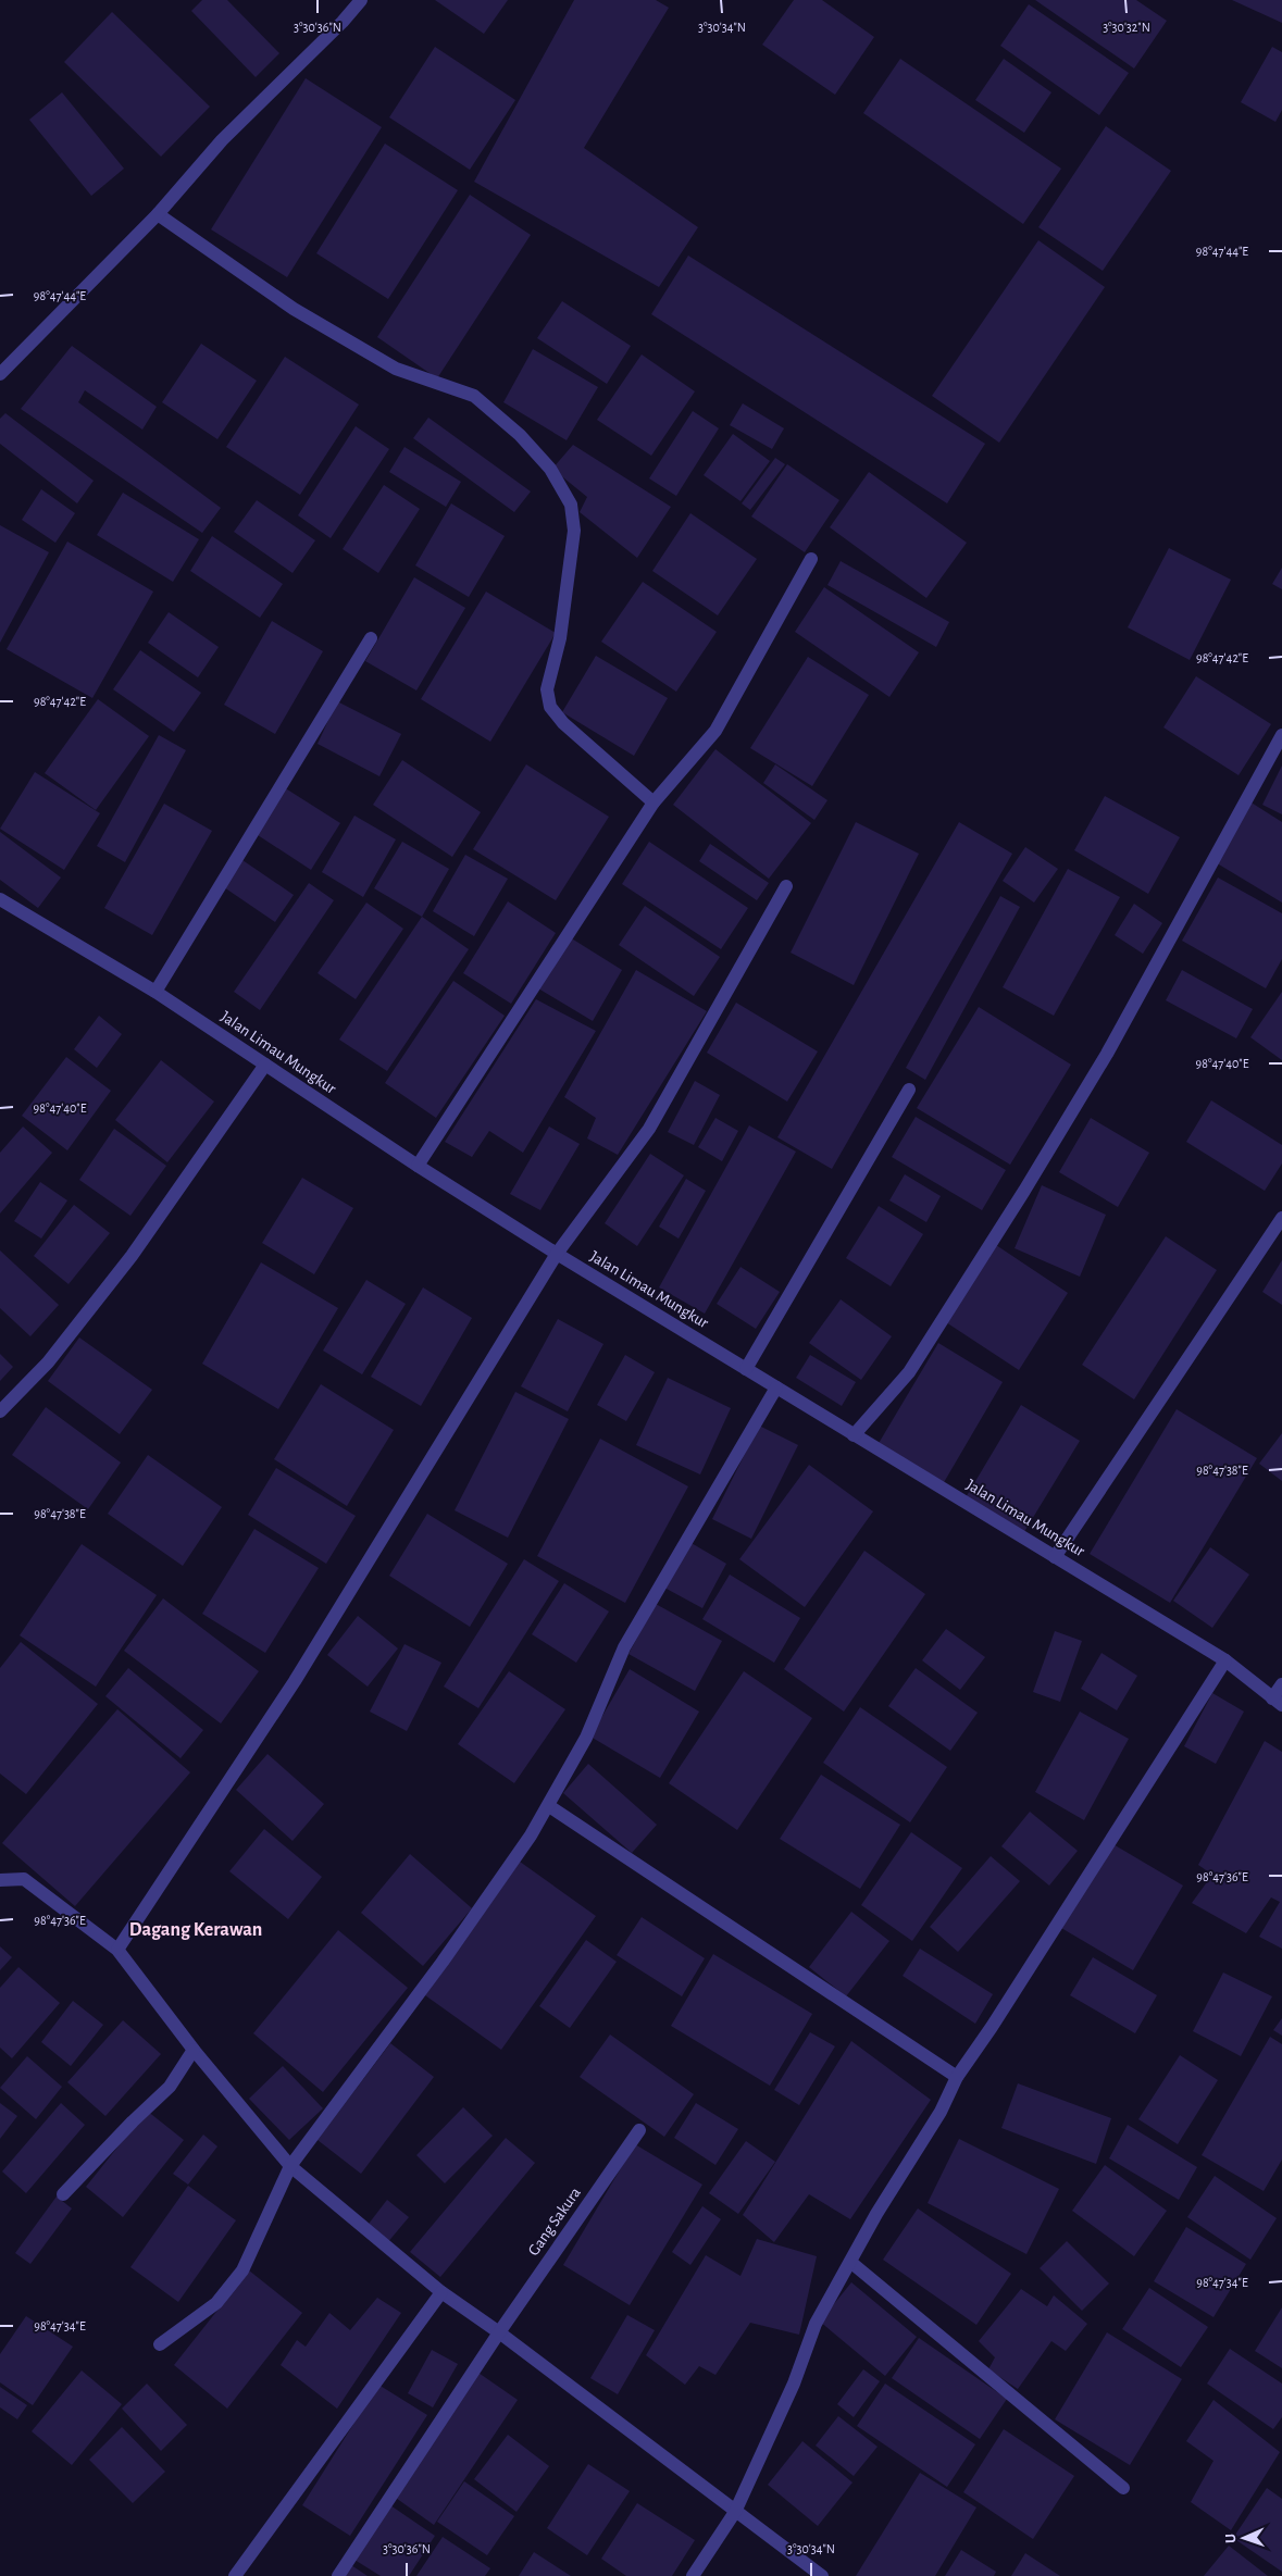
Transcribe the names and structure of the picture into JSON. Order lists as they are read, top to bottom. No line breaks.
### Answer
{"streets":{"street":["Jalan Limau Mungkur","Gang Sakura"]},"districts":["Dagang Kerawan"],"north":"left","coordinates":["3°30'36\"N","3°30'34\"N","3°30'32\"N","98°47'44\"E","98°47'42\"E","98°47'40\"E","98°47'38\"E","98°47'36\"E","98°47'34\"E"]}
